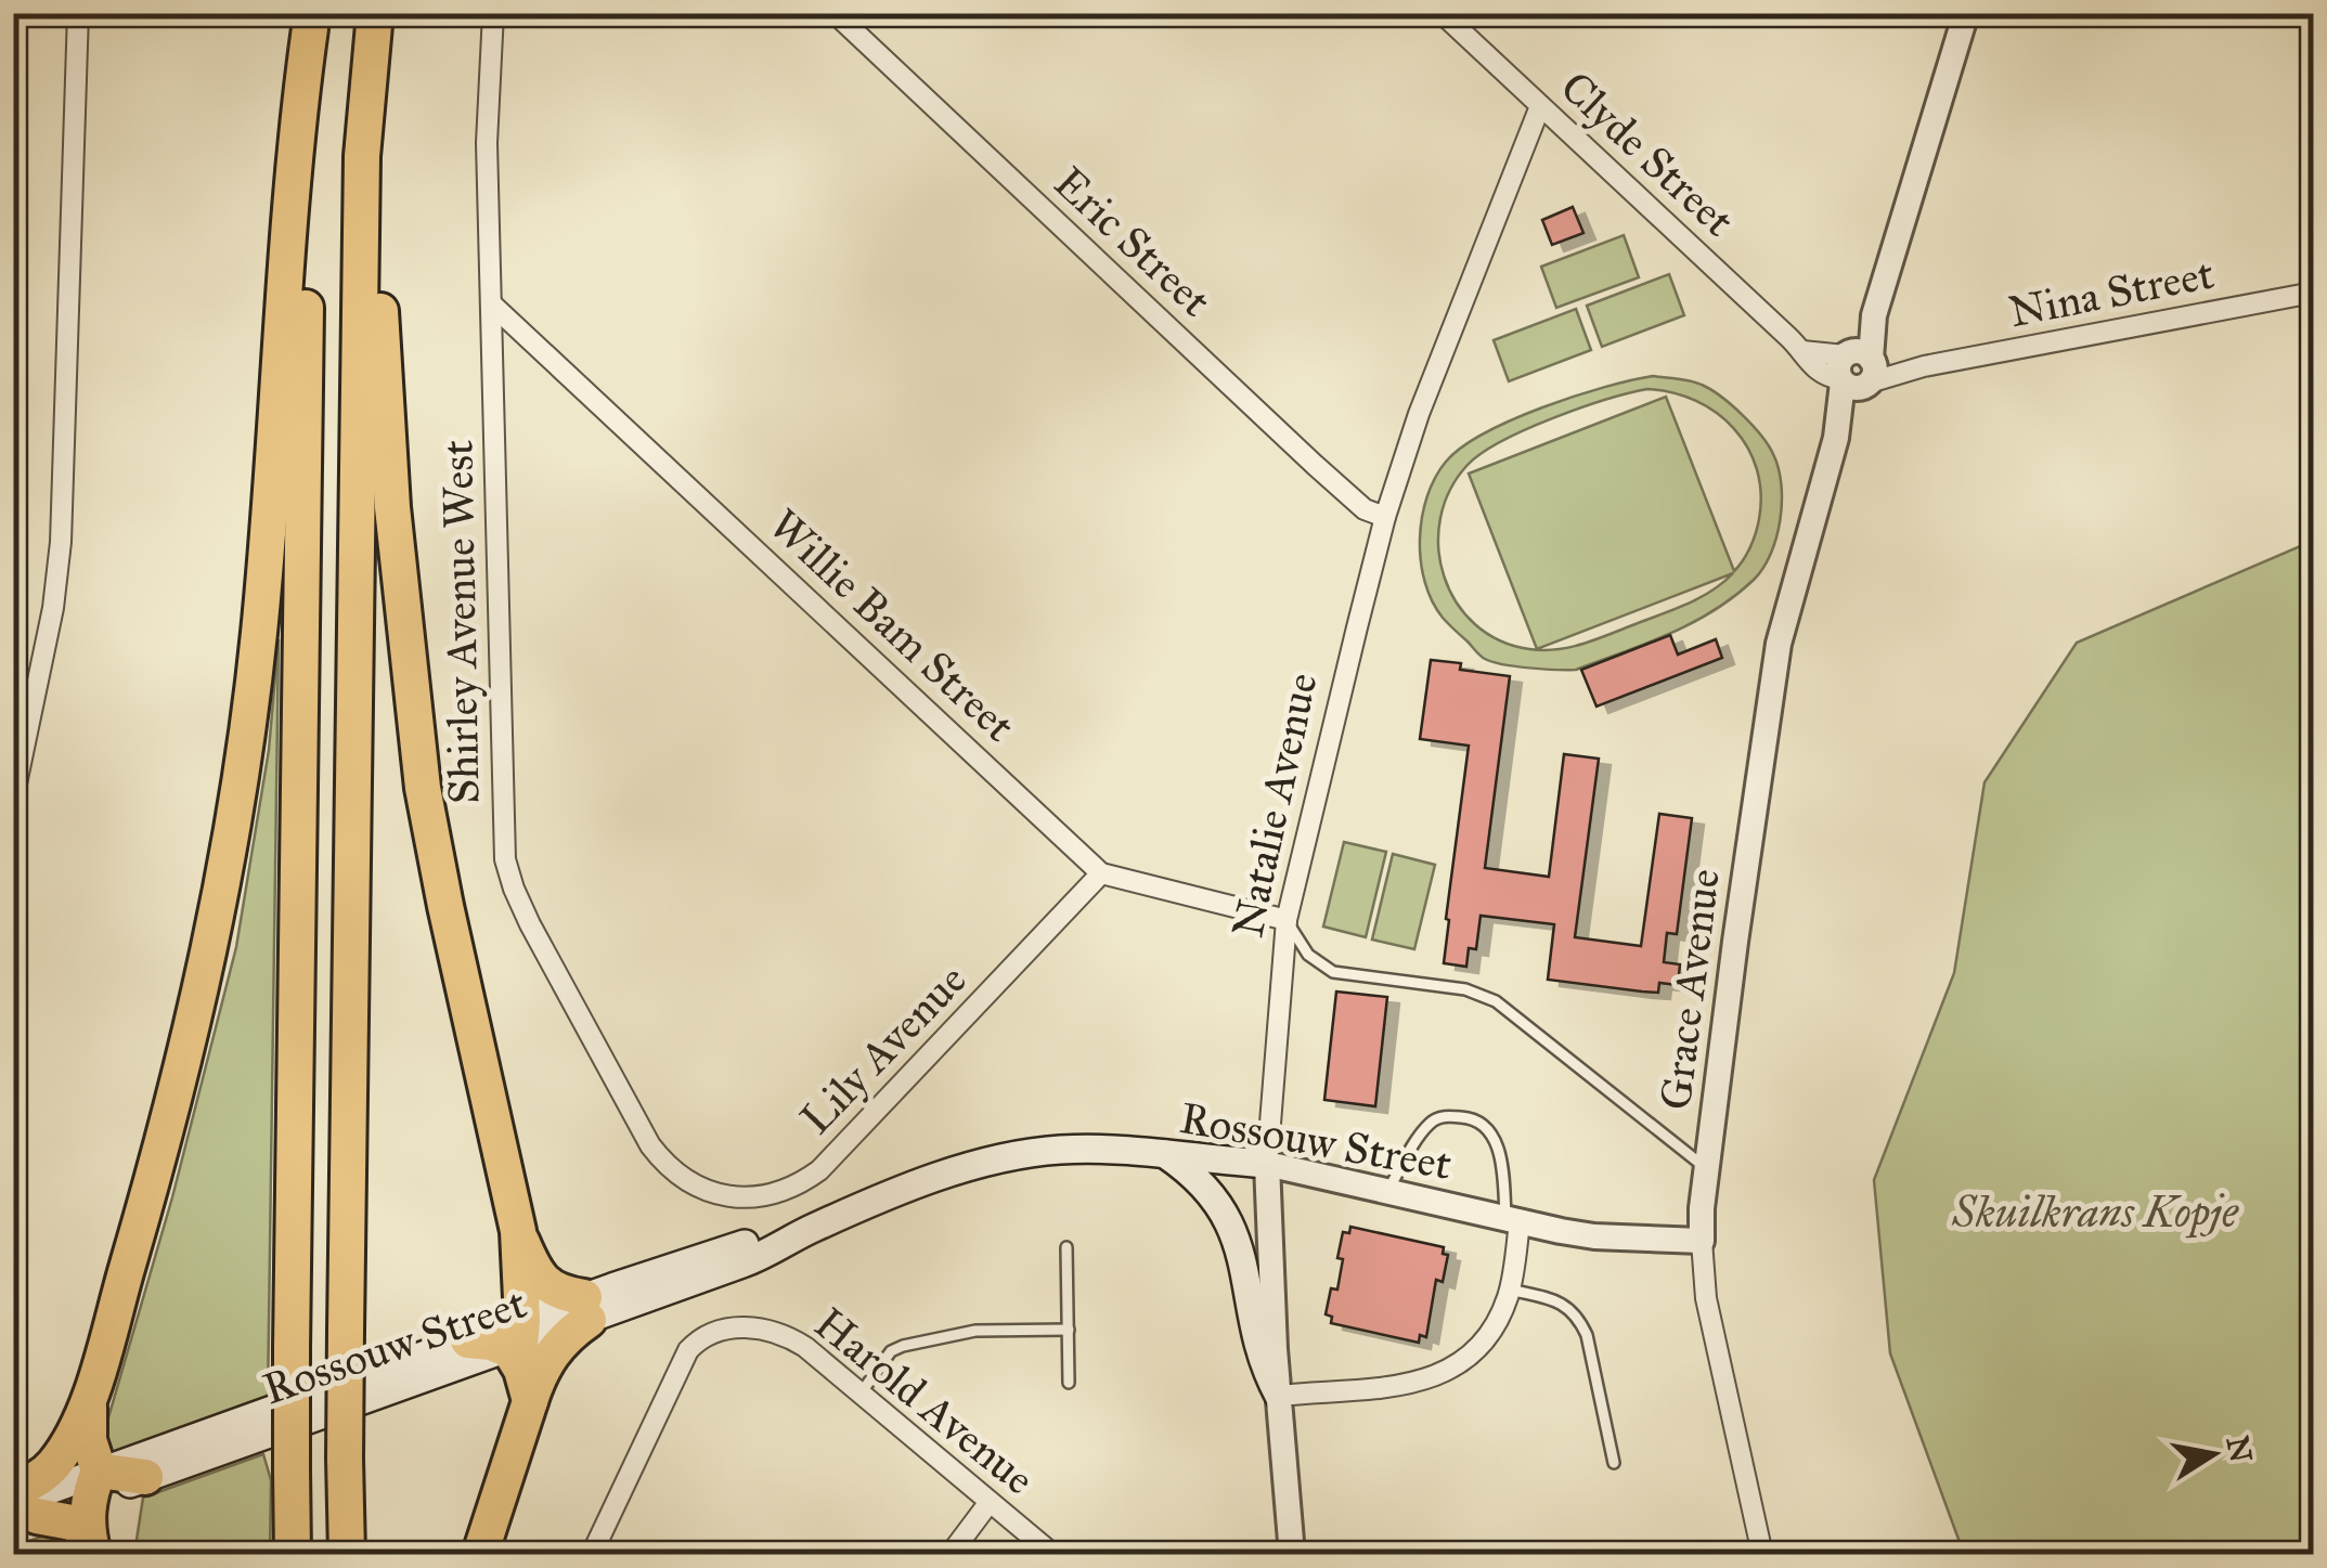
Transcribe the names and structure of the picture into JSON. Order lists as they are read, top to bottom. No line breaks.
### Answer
{"streets":{"main road":["Rossouw Street"],"street":["Clyde Street","Eric Street","Nina Street","Shirley Avenue West","Willie Bam Street","Natalie Avenue","Grace Avenue","Lily Avenue","Harold Avenue"]},"crossings":[["Clyde Street","Nina Street"],["Clyde Street","Natalie Avenue"],["Clyde Street","Grace Avenue"],["Eric Street","Natalie Avenue"],["Nina Street","Grace Avenue"],["Shirley Avenue West","Willie Bam Street"],["Shirley Avenue West","Lily Avenue"],["Willie Bam Street","Natalie Avenue"],["Willie Bam Street","Lily Avenue"],["Natalie Avenue","Rossouw Street"],["Grace Avenue","Rossouw Street"]],"parks":["Skuilkrans Kopje"],"north":"right"}
